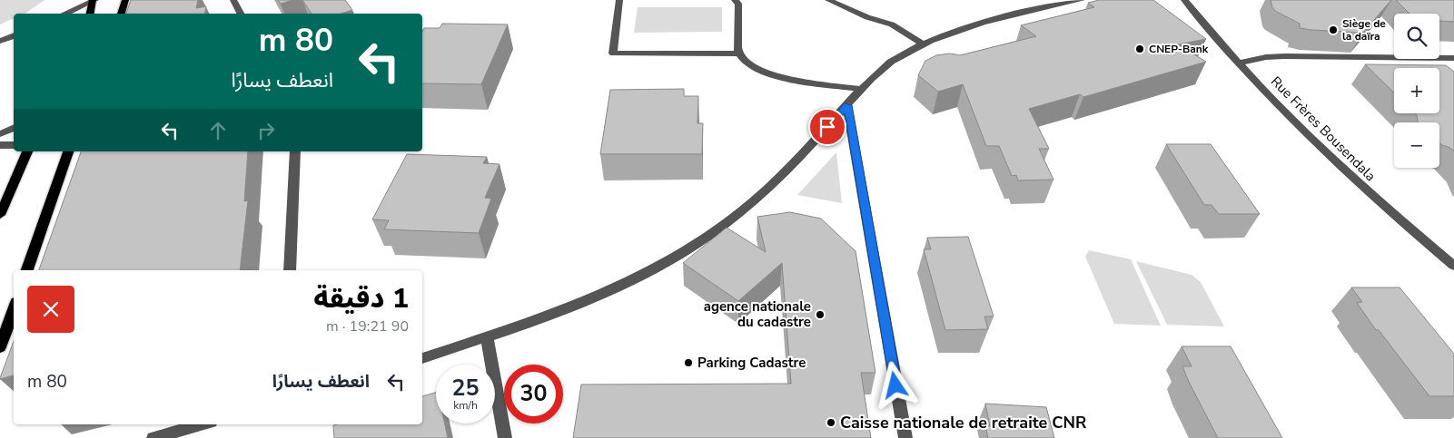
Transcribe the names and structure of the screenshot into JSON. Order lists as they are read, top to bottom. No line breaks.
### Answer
{"streets":{"street":["Rue Frères Bousendala"]},"places":["Siège de la daïra","CNEP-Bank","agence nationale du cadastre","Parking Cadastre","Caisse nationale de retraite CNR"],"page":{"map_buttons":["+","−"],"turn":["80 m","انعطف يسارًا"],"heading":["1 دقيقة","90 m · 19:21"],"list":[{"name":"انعطف يسارًا","value":"80 m"}],"speed":"25 km/h","limit":"30"}}
